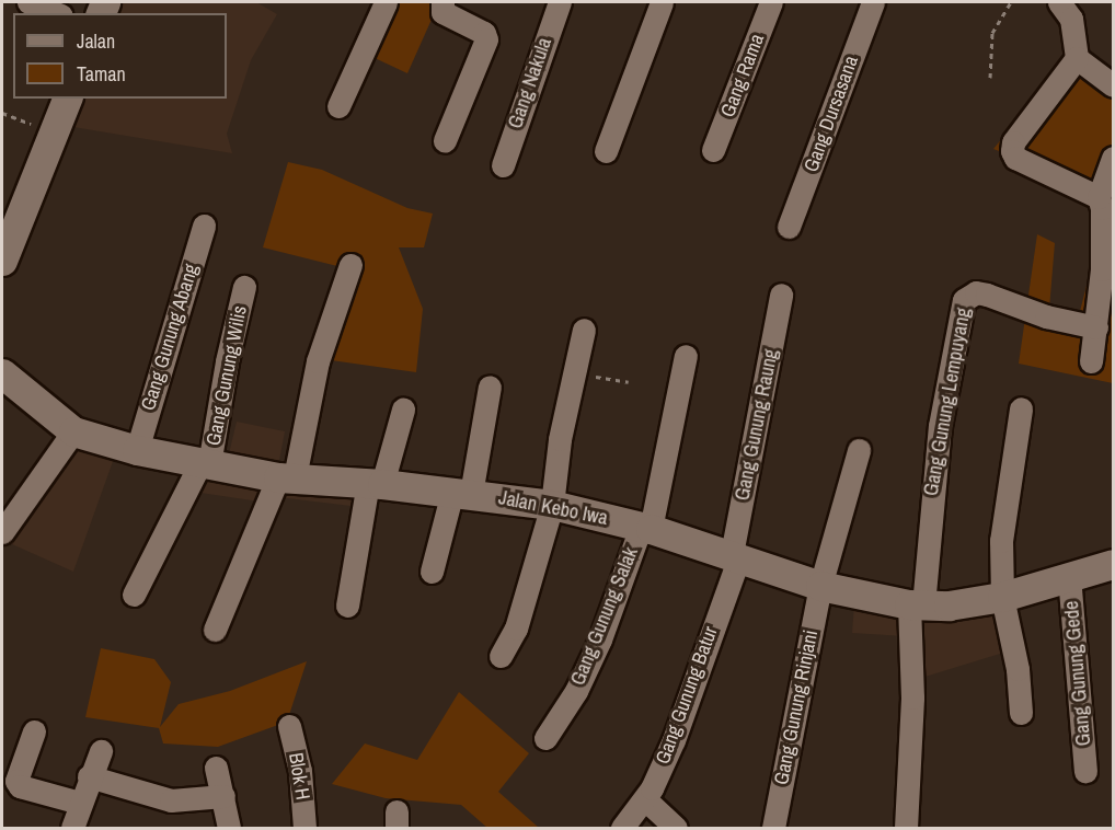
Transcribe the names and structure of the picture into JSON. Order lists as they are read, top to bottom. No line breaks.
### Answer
{"streets":{"street":["Gang Rama","Gang Nakula","Gang Dursasana","Gang Gunung Abang","Gang Gunung Wilis","Gang Gunung Lempuyang","Gang Gunung Raung","Jalan Kebo Iwa","Gang Gunung Salak","Gang Gunung Gede","Gang Gunung Batur","Gang Gunung Rinjani","Blok H"]},"crossings":[["Gang Gunung Abang","Jalan Kebo Iwa"],["Gang Gunung Wilis","Jalan Kebo Iwa"],["Gang Gunung Lempuyang","Jalan Kebo Iwa"],["Gang Gunung Raung","Jalan Kebo Iwa"],["Gang Gunung Raung","Gang Gunung Batur"],["Jalan Kebo Iwa","Gang Gunung Salak"],["Jalan Kebo Iwa","Gang Gunung Gede"],["Jalan Kebo Iwa","Gang Gunung Batur"],["Jalan Kebo Iwa","Gang Gunung Rinjani"]],"legend":["Jalan","Taman"]}
